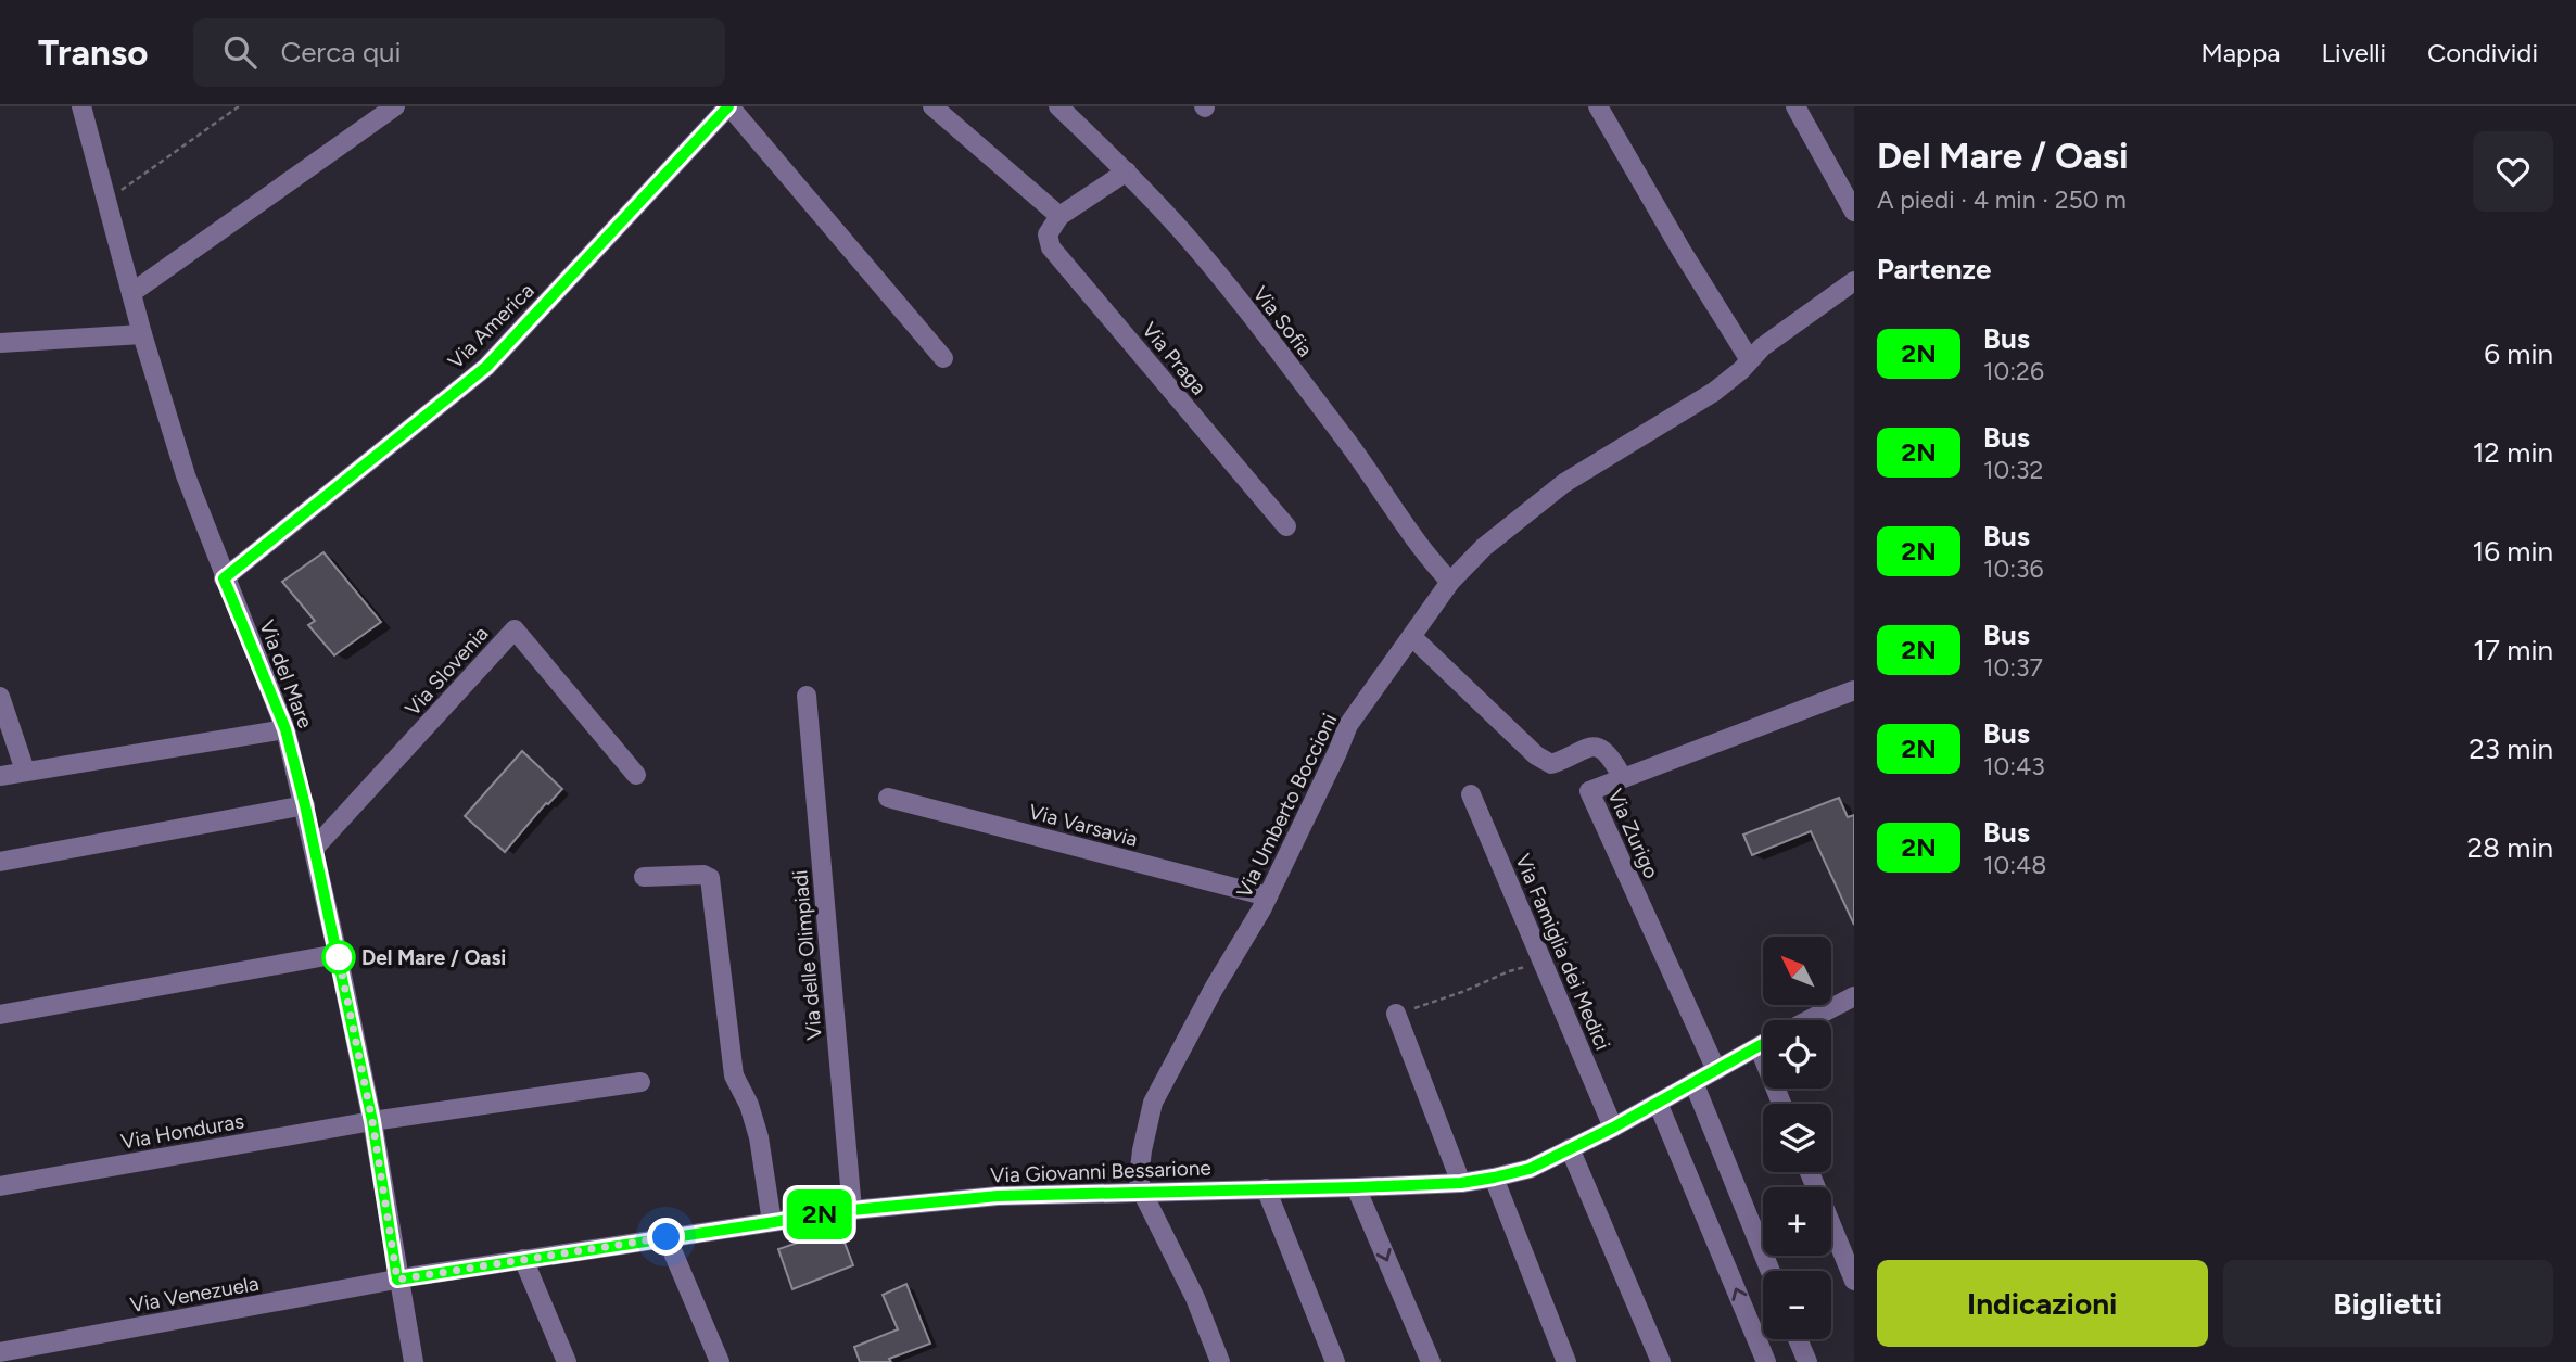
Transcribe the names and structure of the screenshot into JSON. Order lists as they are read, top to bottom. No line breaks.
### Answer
{"streets":{"street":["Via Sofia","Via America","Via Praga","Via Slovenia","Via del Mare","Via Umberto Boccioni","Via Varsavia","Via Zurigo","Via Famiglia dei Medici","Via delle Olimpiadi","Via Honduras","Via Giovanni Bessarione","Via Venezuela"]},"crossings":[["Via Sofia","Via Umberto Boccioni"],["Via America","Via del Mare"],["Via Slovenia","Via del Mare"],["Via del Mare","Via Honduras"],["Via del Mare","Via Giovanni Bessarione"],["Via del Mare","Via Venezuela"],["Via Umberto Boccioni","Via Varsavia"],["Via Umberto Boccioni","Via Giovanni Bessarione"],["Via Zurigo","Via Giovanni Bessarione"],["Via Famiglia dei Medici","Via Giovanni Bessarione"],["Via delle Olimpiadi","Via Giovanni Bessarione"],["Via Giovanni Bessarione","Via Venezuela"]],"places":["Del Mare / Oasi"],"lines":["bus line 2N"],"north":"top left","page":{"header":"Transo","search":"Cerca qui","nav":["Mappa","Livelli","Condividi"],"on_map":"2N","heading":[["Del Mare / Oasi","A piedi · 4 min · 250 m"],"Partenze"],"list":[{"mark":"2N","name":"Bus","note":"10:26","value":"6 min"},{"mark":"2N","name":"Bus","note":"10:32","value":"12 min"},{"mark":"2N","name":"Bus","note":"10:36","value":"16 min"},{"mark":"2N","name":"Bus","note":"10:37","value":"17 min"},{"mark":"2N","name":"Bus","note":"10:43","value":"23 min"},{"mark":"2N","name":"Bus","note":"10:48","value":"28 min"}],"map_buttons":["+","−"],"buttons":["Indicazioni","Biglietti"]}}
